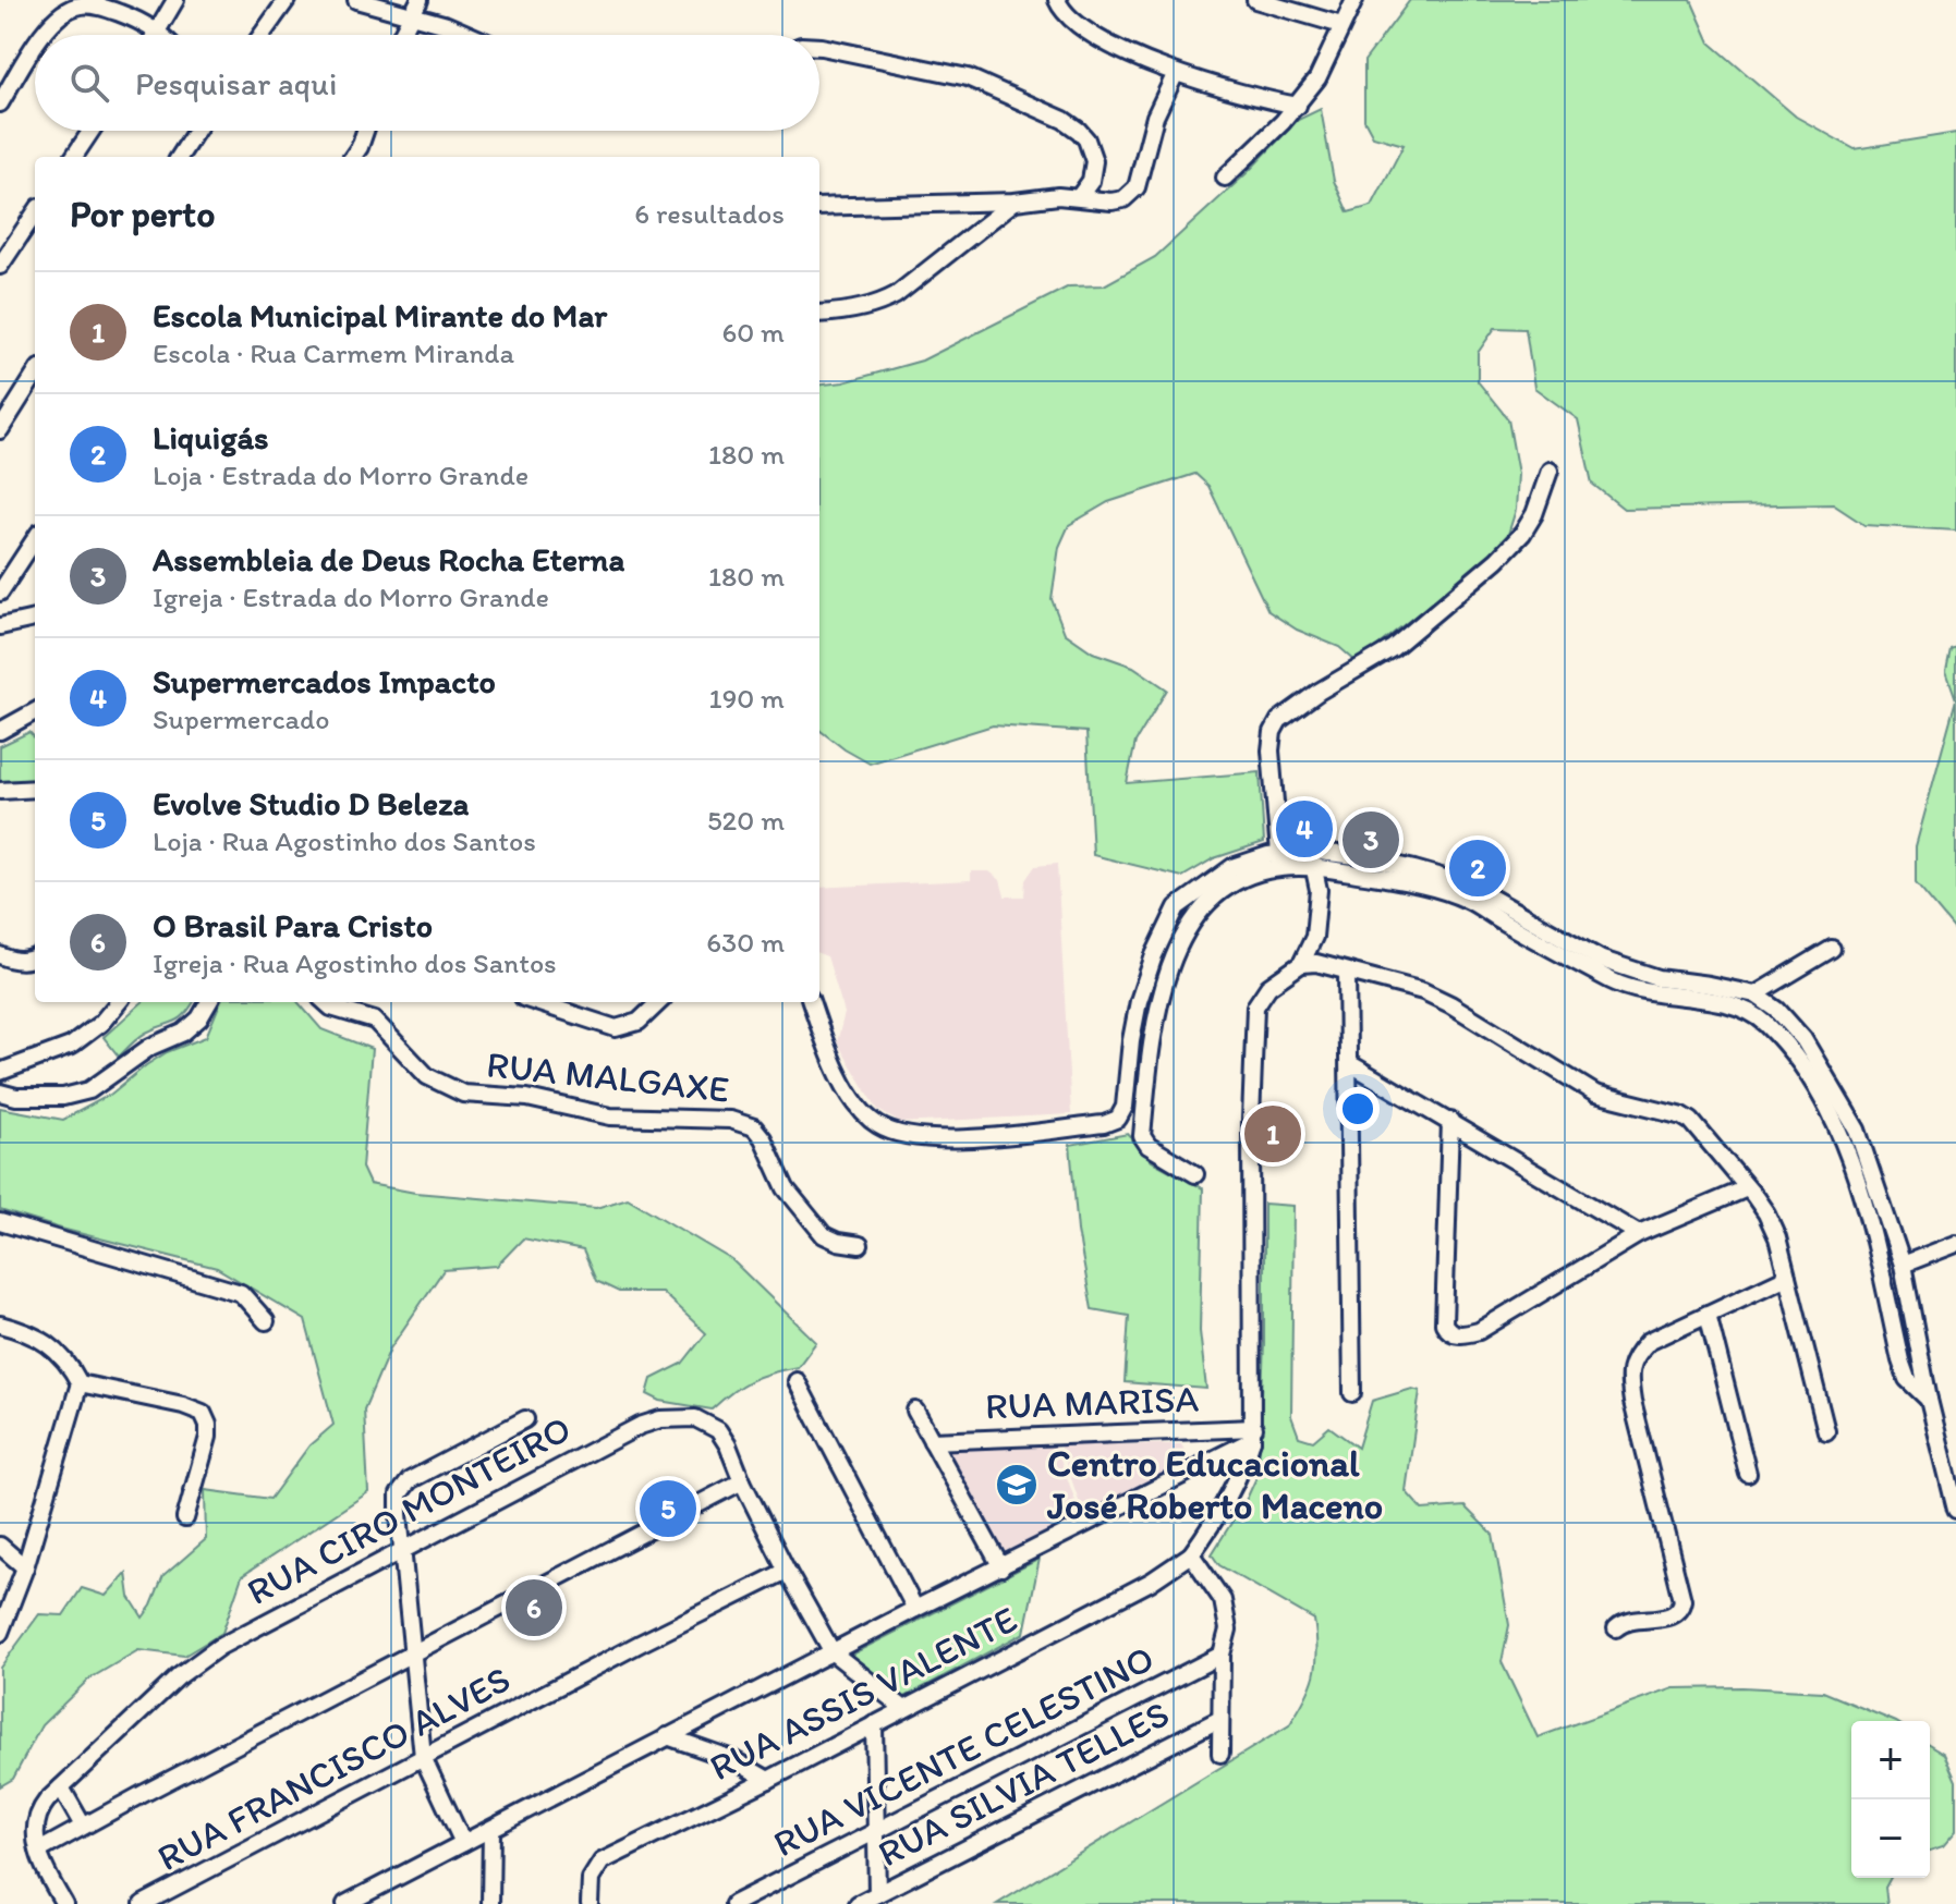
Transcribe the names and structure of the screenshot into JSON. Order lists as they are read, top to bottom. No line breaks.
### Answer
{"streets":{"street":["RUA MALGAXE","RUA MARISA","RUA CIRO MONTEIRO","RUA ASSIS VALENTE","RUA VICENTE CELESTINO","RUA FRANCISCO ALVES","RUA SILVIA TELLES"]},"crossings":[["RUA MARISA","RUA ASSIS VALENTE"],["RUA CIRO MONTEIRO","RUA FRANCISCO ALVES"]],"places":{"school or university":["Centro Educacional José Roberto Maceno"]},"page":{"search":"Pesquisar aqui","heading":["Por perto","6 resultados"],"list":[{"mark":"1","name":"Escola Municipal Mirante do Mar","note":"Escola · Rua Carmem Miranda","value":"60 m"},{"mark":"2","name":"Liquigás","note":"Loja · Estrada do Morro Grande","value":"180 m"},{"mark":"3","name":"Assembleia de Deus Rocha Eterna","note":"Igreja · Estrada do Morro Grande","value":"180 m"},{"mark":"4","name":"Supermercados Impacto","note":"Supermercado","value":"190 m"},{"mark":"5","name":"Evolve Studio D Beleza","note":"Loja · Rua Agostinho dos Santos","value":"520 m"},{"mark":"6","name":"O Brasil Para Cristo","note":"Igreja · Rua Agostinho dos Santos","value":"630 m"}],"pins":["4","3","2","1","5","6"],"map_buttons":["+","−"]}}
